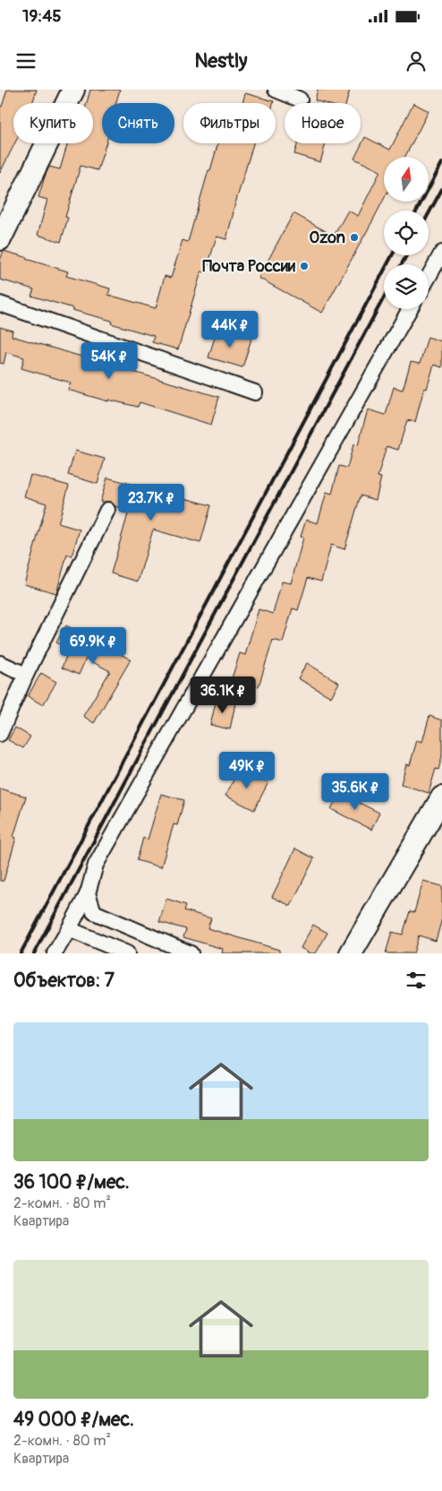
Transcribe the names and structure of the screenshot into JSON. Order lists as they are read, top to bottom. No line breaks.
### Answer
{"places":["Ozon","Почта России"],"north":"top","page":{"status":"19:45","header":"Nestly","chip":["Купить","Снять","Фильтры","Новое"],"price":["44K ₽","54K ₽","23.7K ₽","69.9K ₽","36.1K ₽","49K ₽","35.6K ₽"],"heading":"Объектов: 7","list":[{"name":"36 100 ₽/мес.","note":"2-комн. · 80 m² · Квартира"},{"name":"49 000 ₽/мес.","note":"2-комн. · 80 m² · Квартира"}]}}
